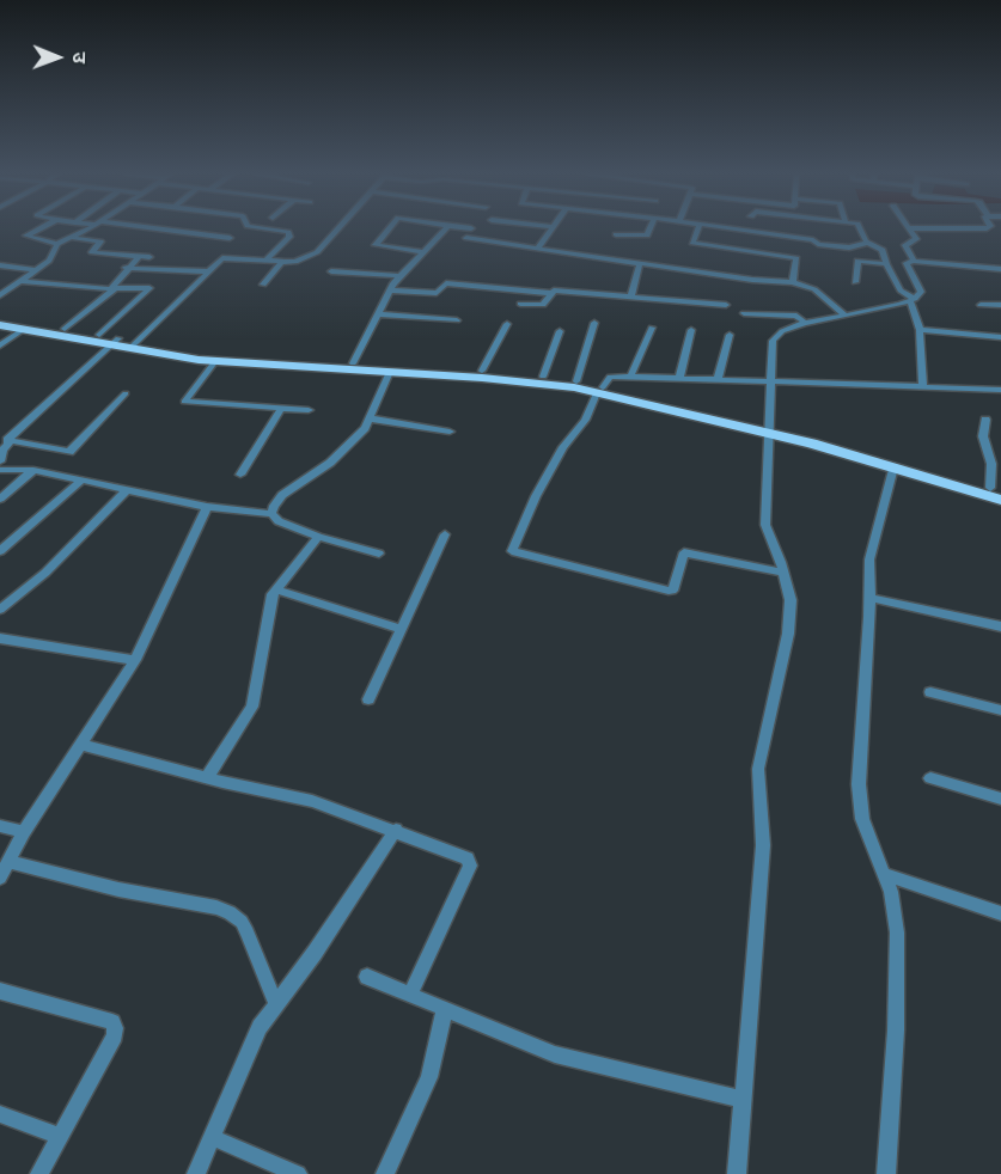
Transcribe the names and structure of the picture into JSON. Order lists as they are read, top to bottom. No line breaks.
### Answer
{"north":"right"}
